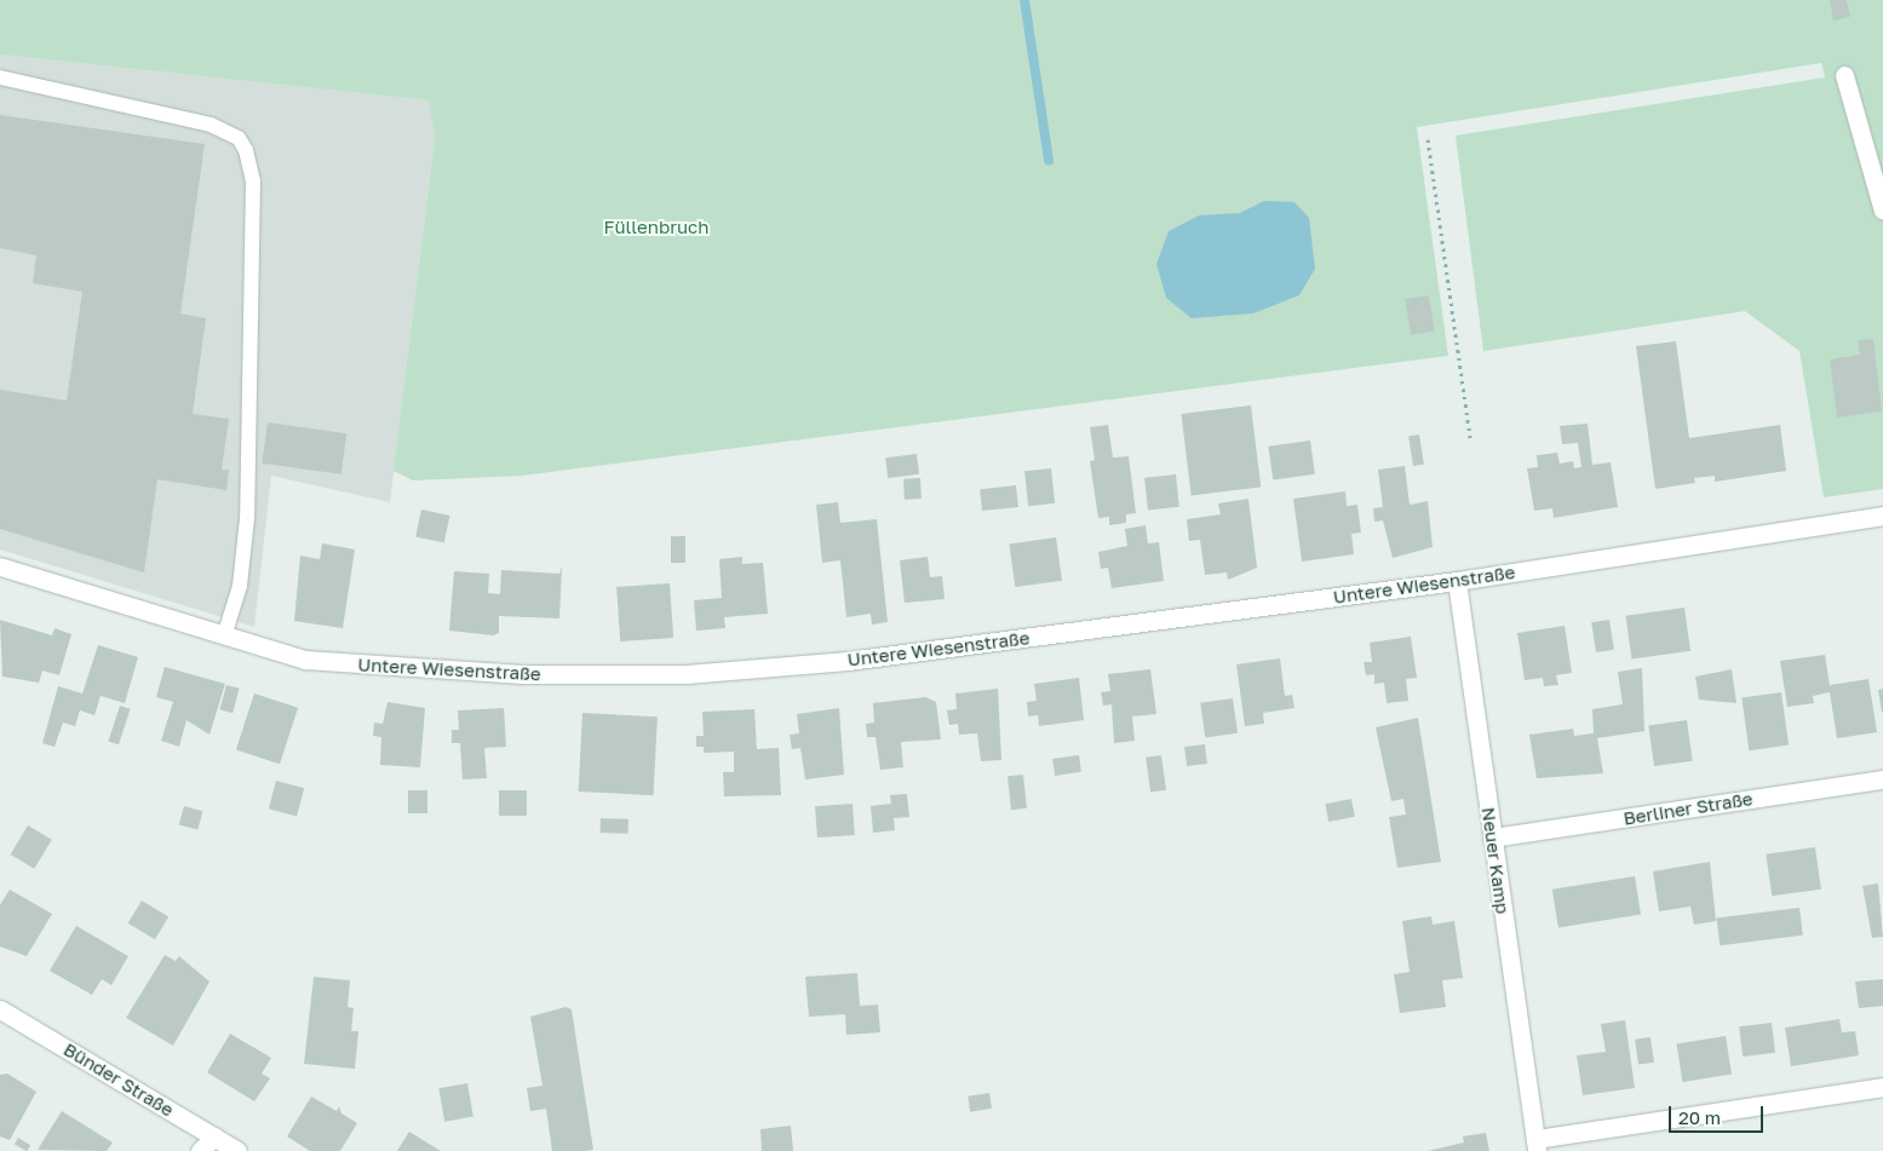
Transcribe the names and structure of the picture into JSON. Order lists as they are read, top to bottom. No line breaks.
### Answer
{"streets":{"street":["Untere Wiesenstraße","Berliner Straße","Neuer Kamp","Bünder Straße"]},"crossings":[["Untere Wiesenstraße","Neuer Kamp"],["Berliner Straße","Neuer Kamp"]],"parks":["Füllenbruch"],"scale_bar":"20 m"}
